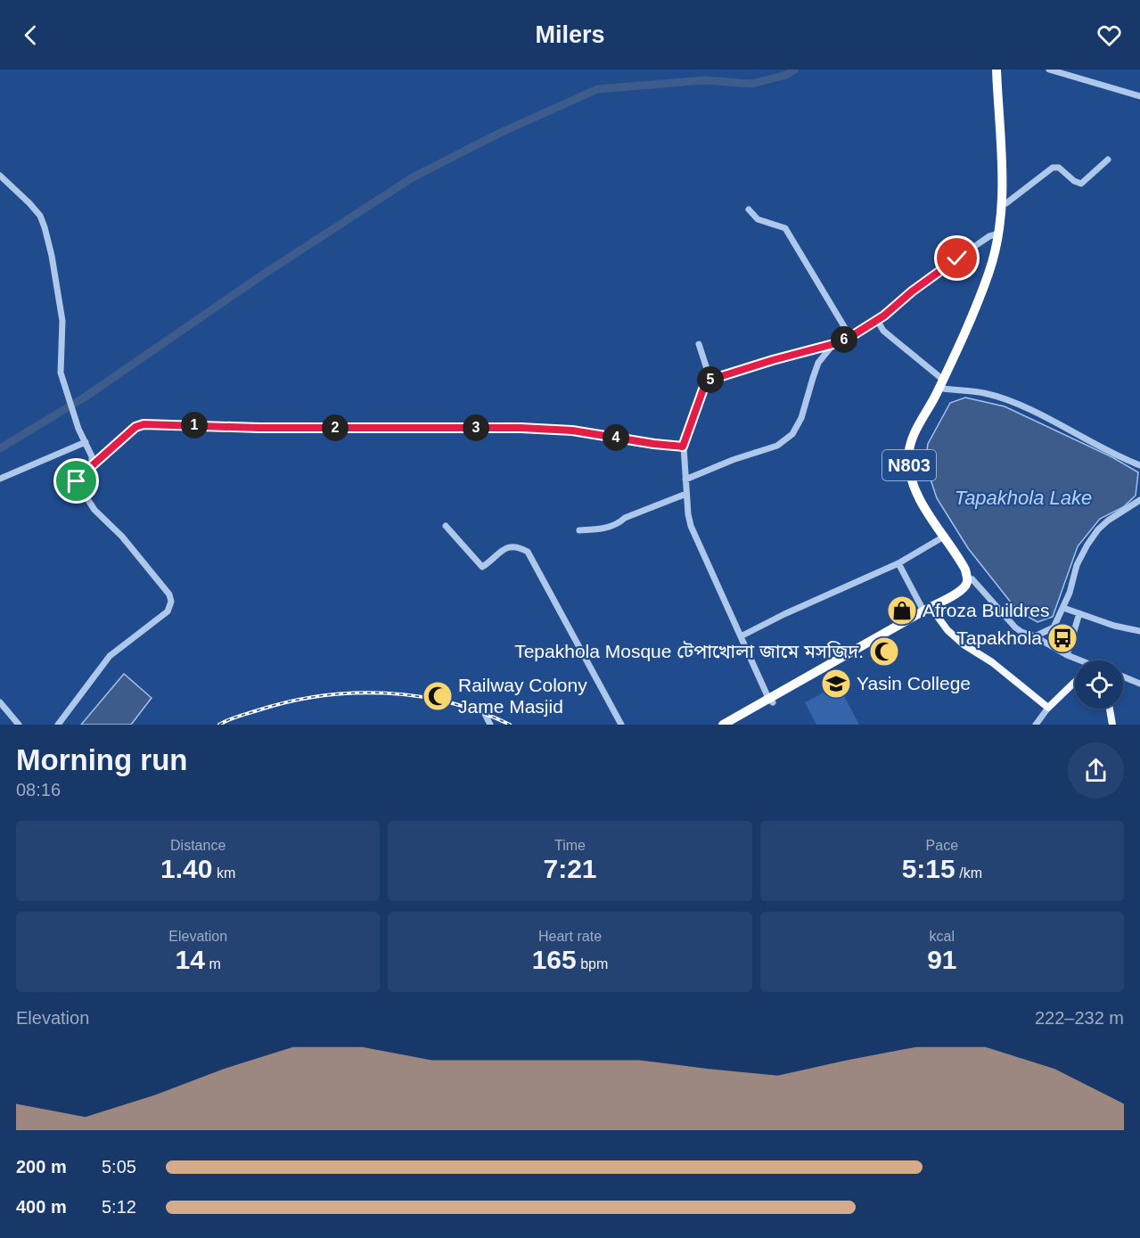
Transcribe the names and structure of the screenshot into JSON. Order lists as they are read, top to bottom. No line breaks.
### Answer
{"streets":{"highway":["N803"]},"water":["Tapakhola Lake"],"places":{"shop":["Afroza Buildres"],"bus stop":["Tapakhola"],"mosque":["Tepakhola Mosque টেপাখোলা জামে মসজিদ.","Railway Colony Jame Masjid"],"school or university":["Yasin College"]},"page":{"header":"Milers","pins":["6","5","1","2","3","4"],"heading":["Morning run","08:16"],"stats":[["Distance","1.40 km"],["Time","7:21"],["Pace","5:15 /km"],["Elevation","14 m"],["Heart rate","165 bpm"],["kcal","91"]],"chart":["Elevation","222–232 m"],"list":[{"name":"200 m","note":"5:05"},{"name":"400 m","note":"5:12"}]}}
